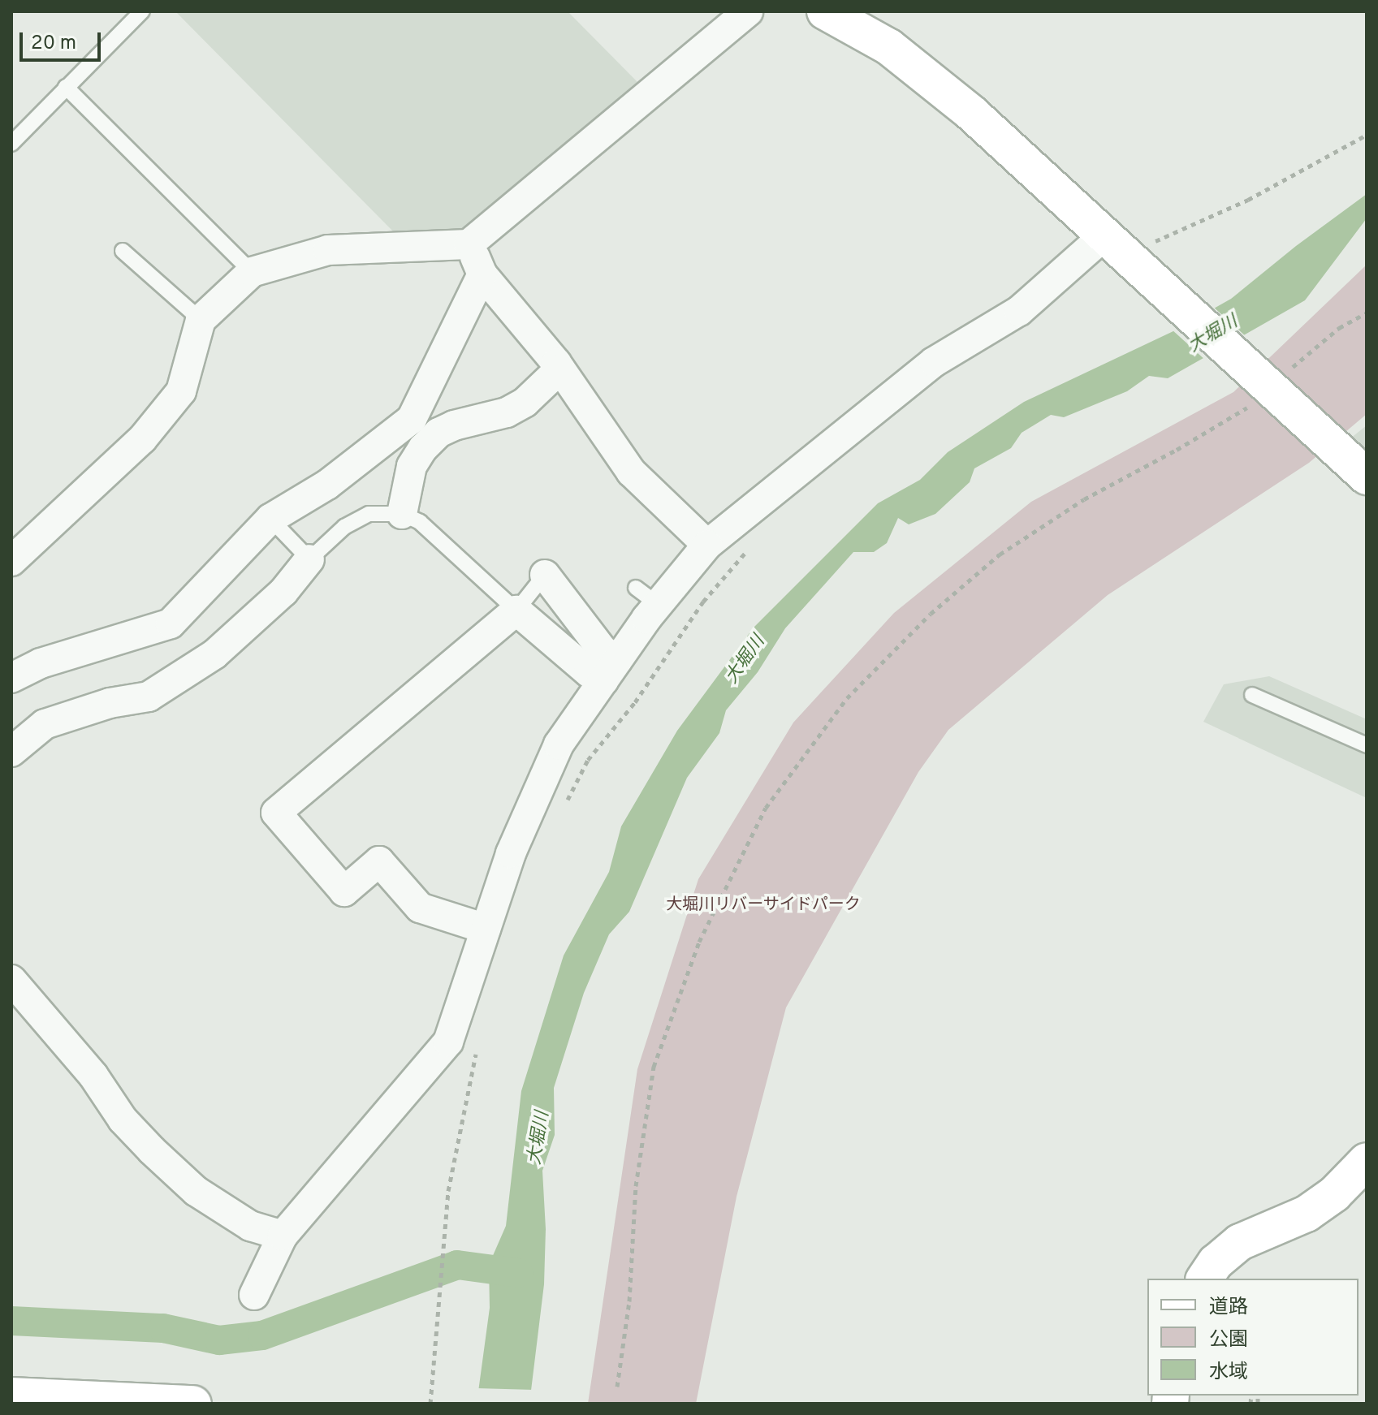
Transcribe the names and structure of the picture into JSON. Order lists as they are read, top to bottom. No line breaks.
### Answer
{"water":["大堀川"],"parks":["大堀川リバーサイドパーク"],"legend":["道路","公園","水域"],"scale_bar":"20 m"}
